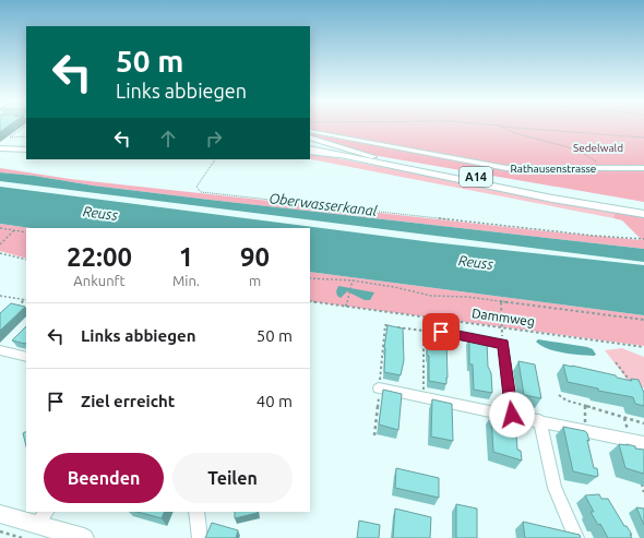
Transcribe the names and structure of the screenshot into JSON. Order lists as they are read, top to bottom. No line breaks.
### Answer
{"streets":{"highway":["A14"],"street":["Rathausenstrasse"],"path":["Dammweg"]},"water":["Oberwasserkanal","Reuss"],"parks":["Sedelwald"],"page":{"turn":["50 m","Links abbiegen"],"eta":["22:00","Ankunft","1","Min.","90","m"],"list":[{"name":"Links abbiegen","value":"50 m"},{"name":"Ziel erreicht","value":"40 m"}],"buttons":["Beenden","Teilen"]}}
